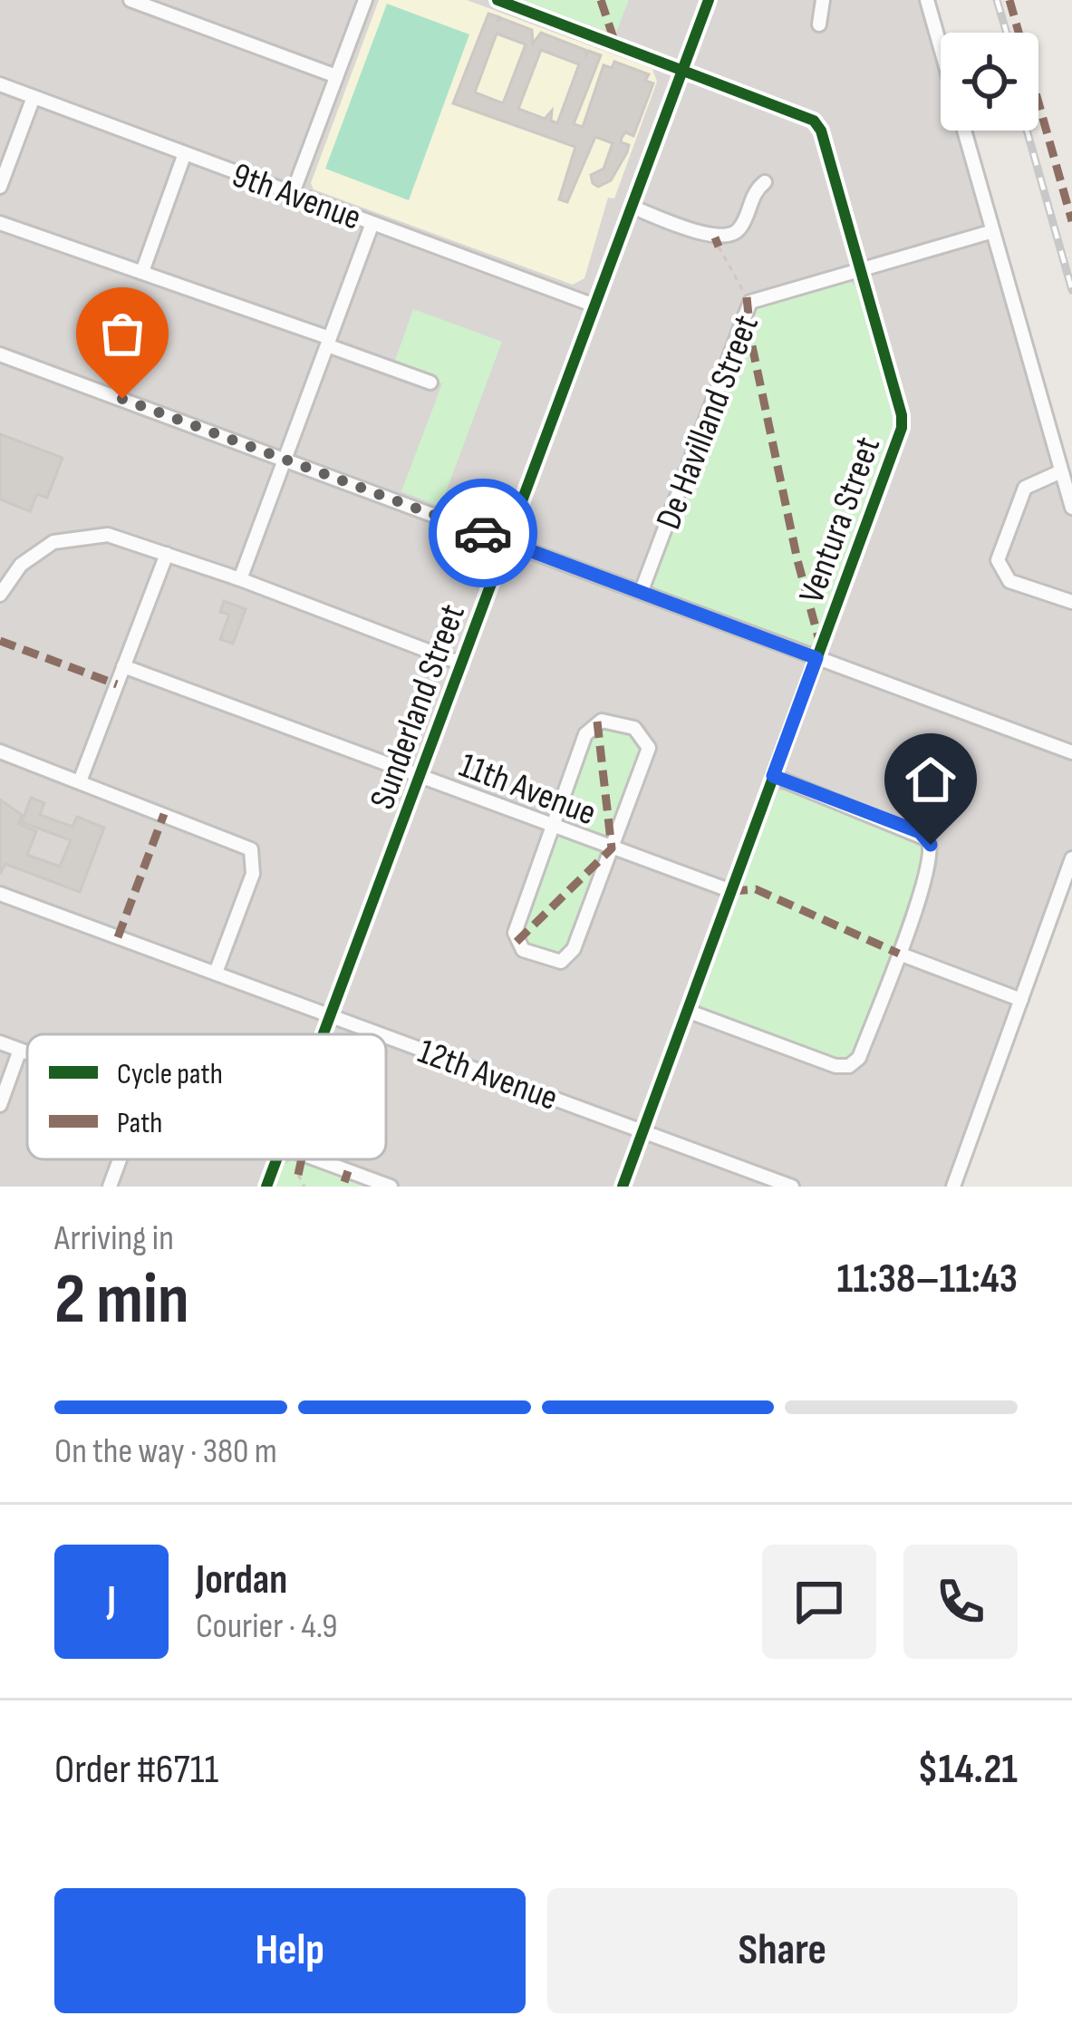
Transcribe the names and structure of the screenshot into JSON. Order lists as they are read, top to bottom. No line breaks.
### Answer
{"streets":{"street":["9th Avenue","De Havilland Street","Ventura Street","Sunderland Street","11th Avenue","12th Avenue"]},"crossings":[["9th Avenue","Sunderland Street"],["De Havilland Street","Ventura Street"],["Ventura Street","Sunderland Street"],["Ventura Street","11th Avenue"],["Ventura Street","12th Avenue"],["Sunderland Street","11th Avenue"],["Sunderland Street","12th Avenue"]],"legend":["Cycle path","Path"],"page":{"heading":["2 min","Arriving in","11:38–11:43"],"panel":["Jordan","Courier · 4.9","Order #6711","$14.21"],"bar":"On the way · 380 m","round":"J","buttons":["Help","Share"]}}
